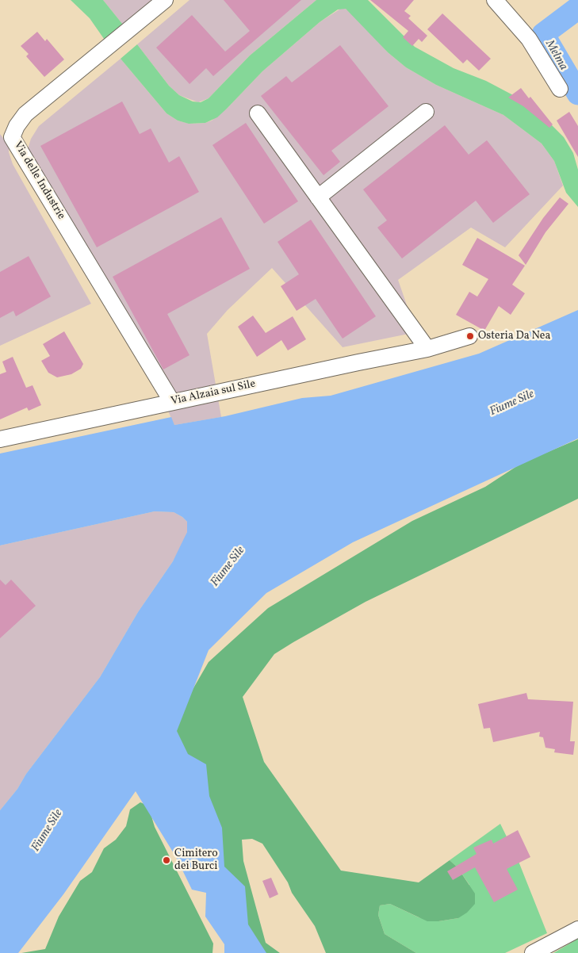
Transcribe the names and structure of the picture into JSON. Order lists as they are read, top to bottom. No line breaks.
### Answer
{"streets":{"street":["Via delle Industrie","Via Alzaia sul Sile"]},"crossings":[["Via delle Industrie","Via Alzaia sul Sile"]],"water":["Melma","Fiume Sile"],"places":["Osteria Da Nea","Cimitero dei Burci"]}
